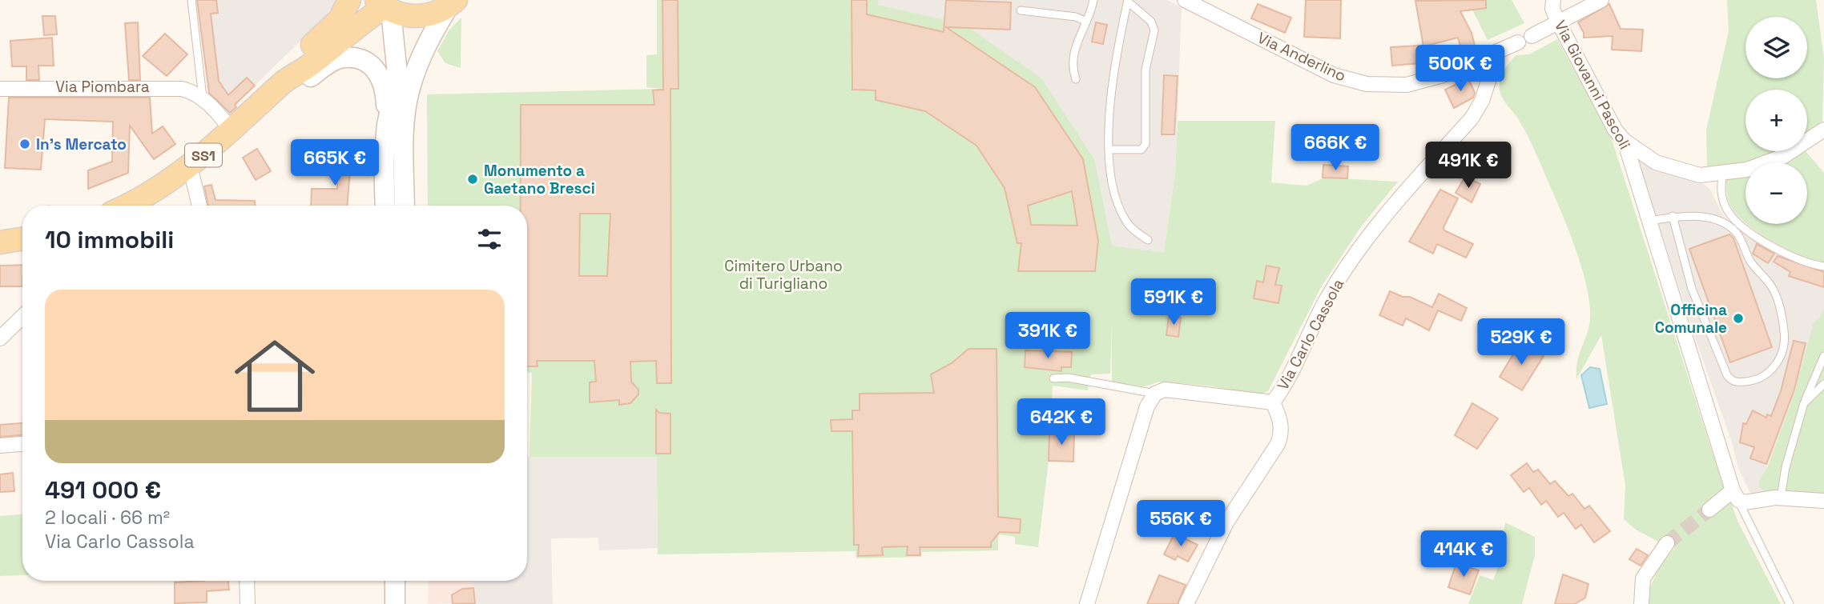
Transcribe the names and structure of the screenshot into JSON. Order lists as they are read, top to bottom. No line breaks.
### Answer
{"streets":{"main road":["SS1"],"street":["Via Anderlino","Via Giovanni Pascoli","Via Piombara","Via Carlo Cassola"]},"crossings":[["Via Anderlino","Via Carlo Cassola"],["Via Piombara","SS1"]],"parks":["Cimitero Urbano di Turigliano"],"places":["In's Mercato","Monumento a Gaetano Bresci","Officina Comunale"],"page":{"map_buttons":["+","−"],"price":["500K €","666K €","665K €","491K €","591K €","391K €","529K €","642K €","556K €","414K €"],"heading":"10 immobili","list":[{"name":"491 000 €","note":"2 locali · 66 m² · Via Carlo Cassola"}]}}
